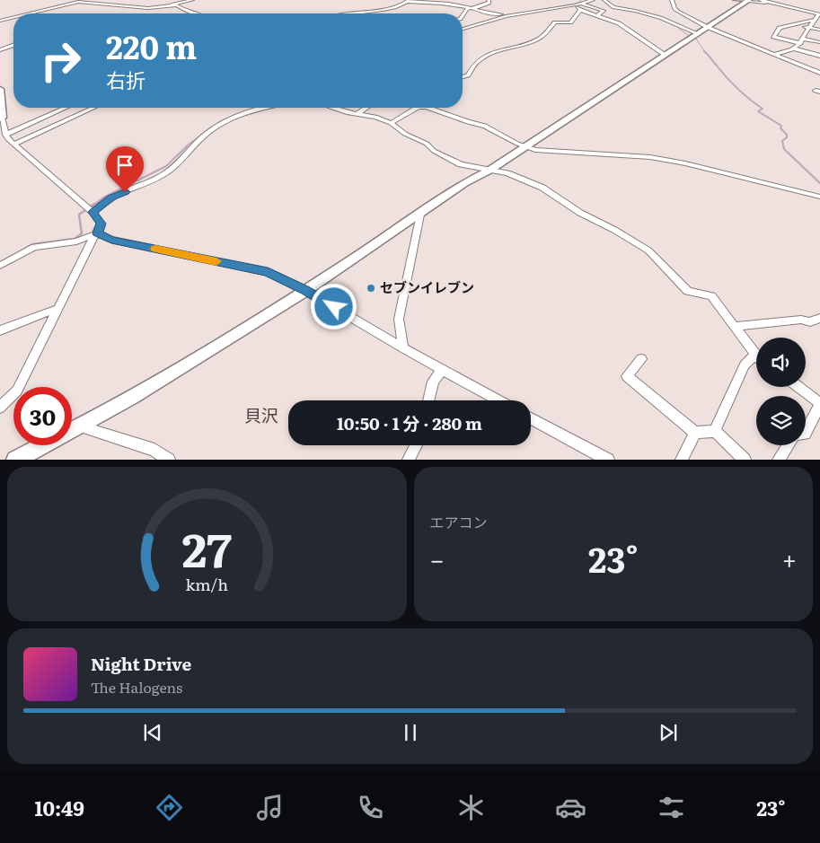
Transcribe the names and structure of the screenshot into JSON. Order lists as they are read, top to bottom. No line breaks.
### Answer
{"districts":["貝沢"],"places":["セブンイレブン"],"page":{"turn":["220 m","右折"],"limit":"30","trip":"10:50 · 1 分 · 280 m","tile":"エアコン","heat":["−","23°","+"],"song":["Night Drive","The Halogens"],"tabs":["10:49","23°"],"gauge":["27","km/h"]}}
